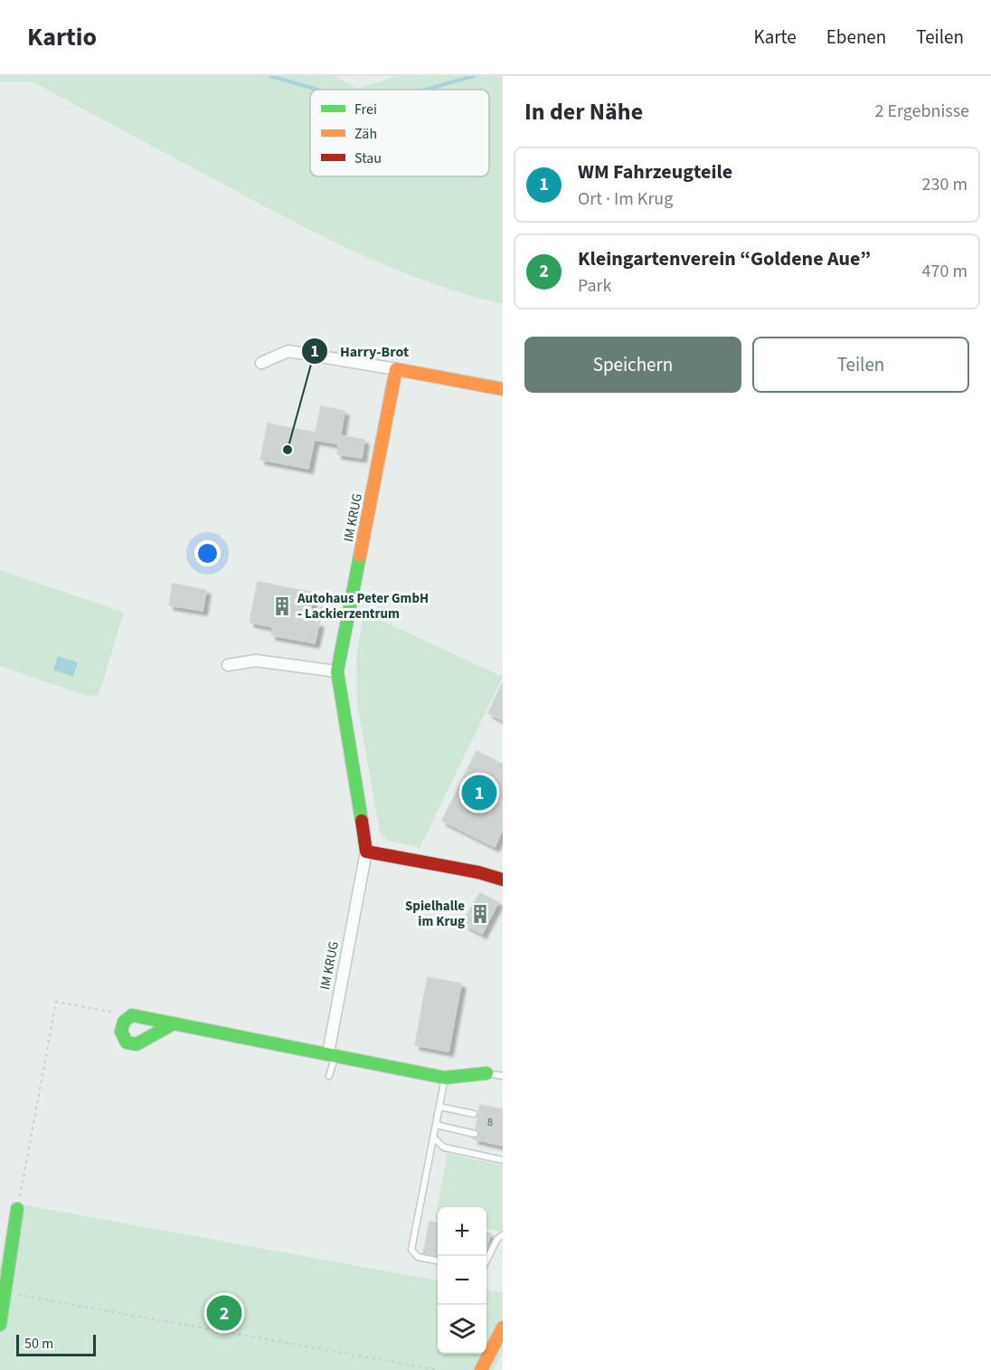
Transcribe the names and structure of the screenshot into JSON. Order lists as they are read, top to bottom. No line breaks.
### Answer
{"streets":{"street":["IM KRUG"]},"places":{"other":["Harry-Brot"],"building":["Autohaus Peter GmbH - Lackierzentrum","Spielhalle im Krug"]},"house_numbers":["8"],"legend":["Frei","Zäh","Stau"],"scale_bar":"50 m","page":{"header":"Kartio","nav":["Karte","Ebenen","Teilen"],"heading":["In der Nähe","2 Ergebnisse"],"list":[{"mark":"1","name":"WM Fahrzeugteile","note":"Ort · Im Krug","value":"230 m"},{"mark":"2","name":"Kleingartenverein “Goldene Aue”","note":"Park","value":"470 m"}],"buttons":["Speichern","Teilen"],"pins":["1","2"],"map_buttons":["+","−"],"scale":"50 m"}}
